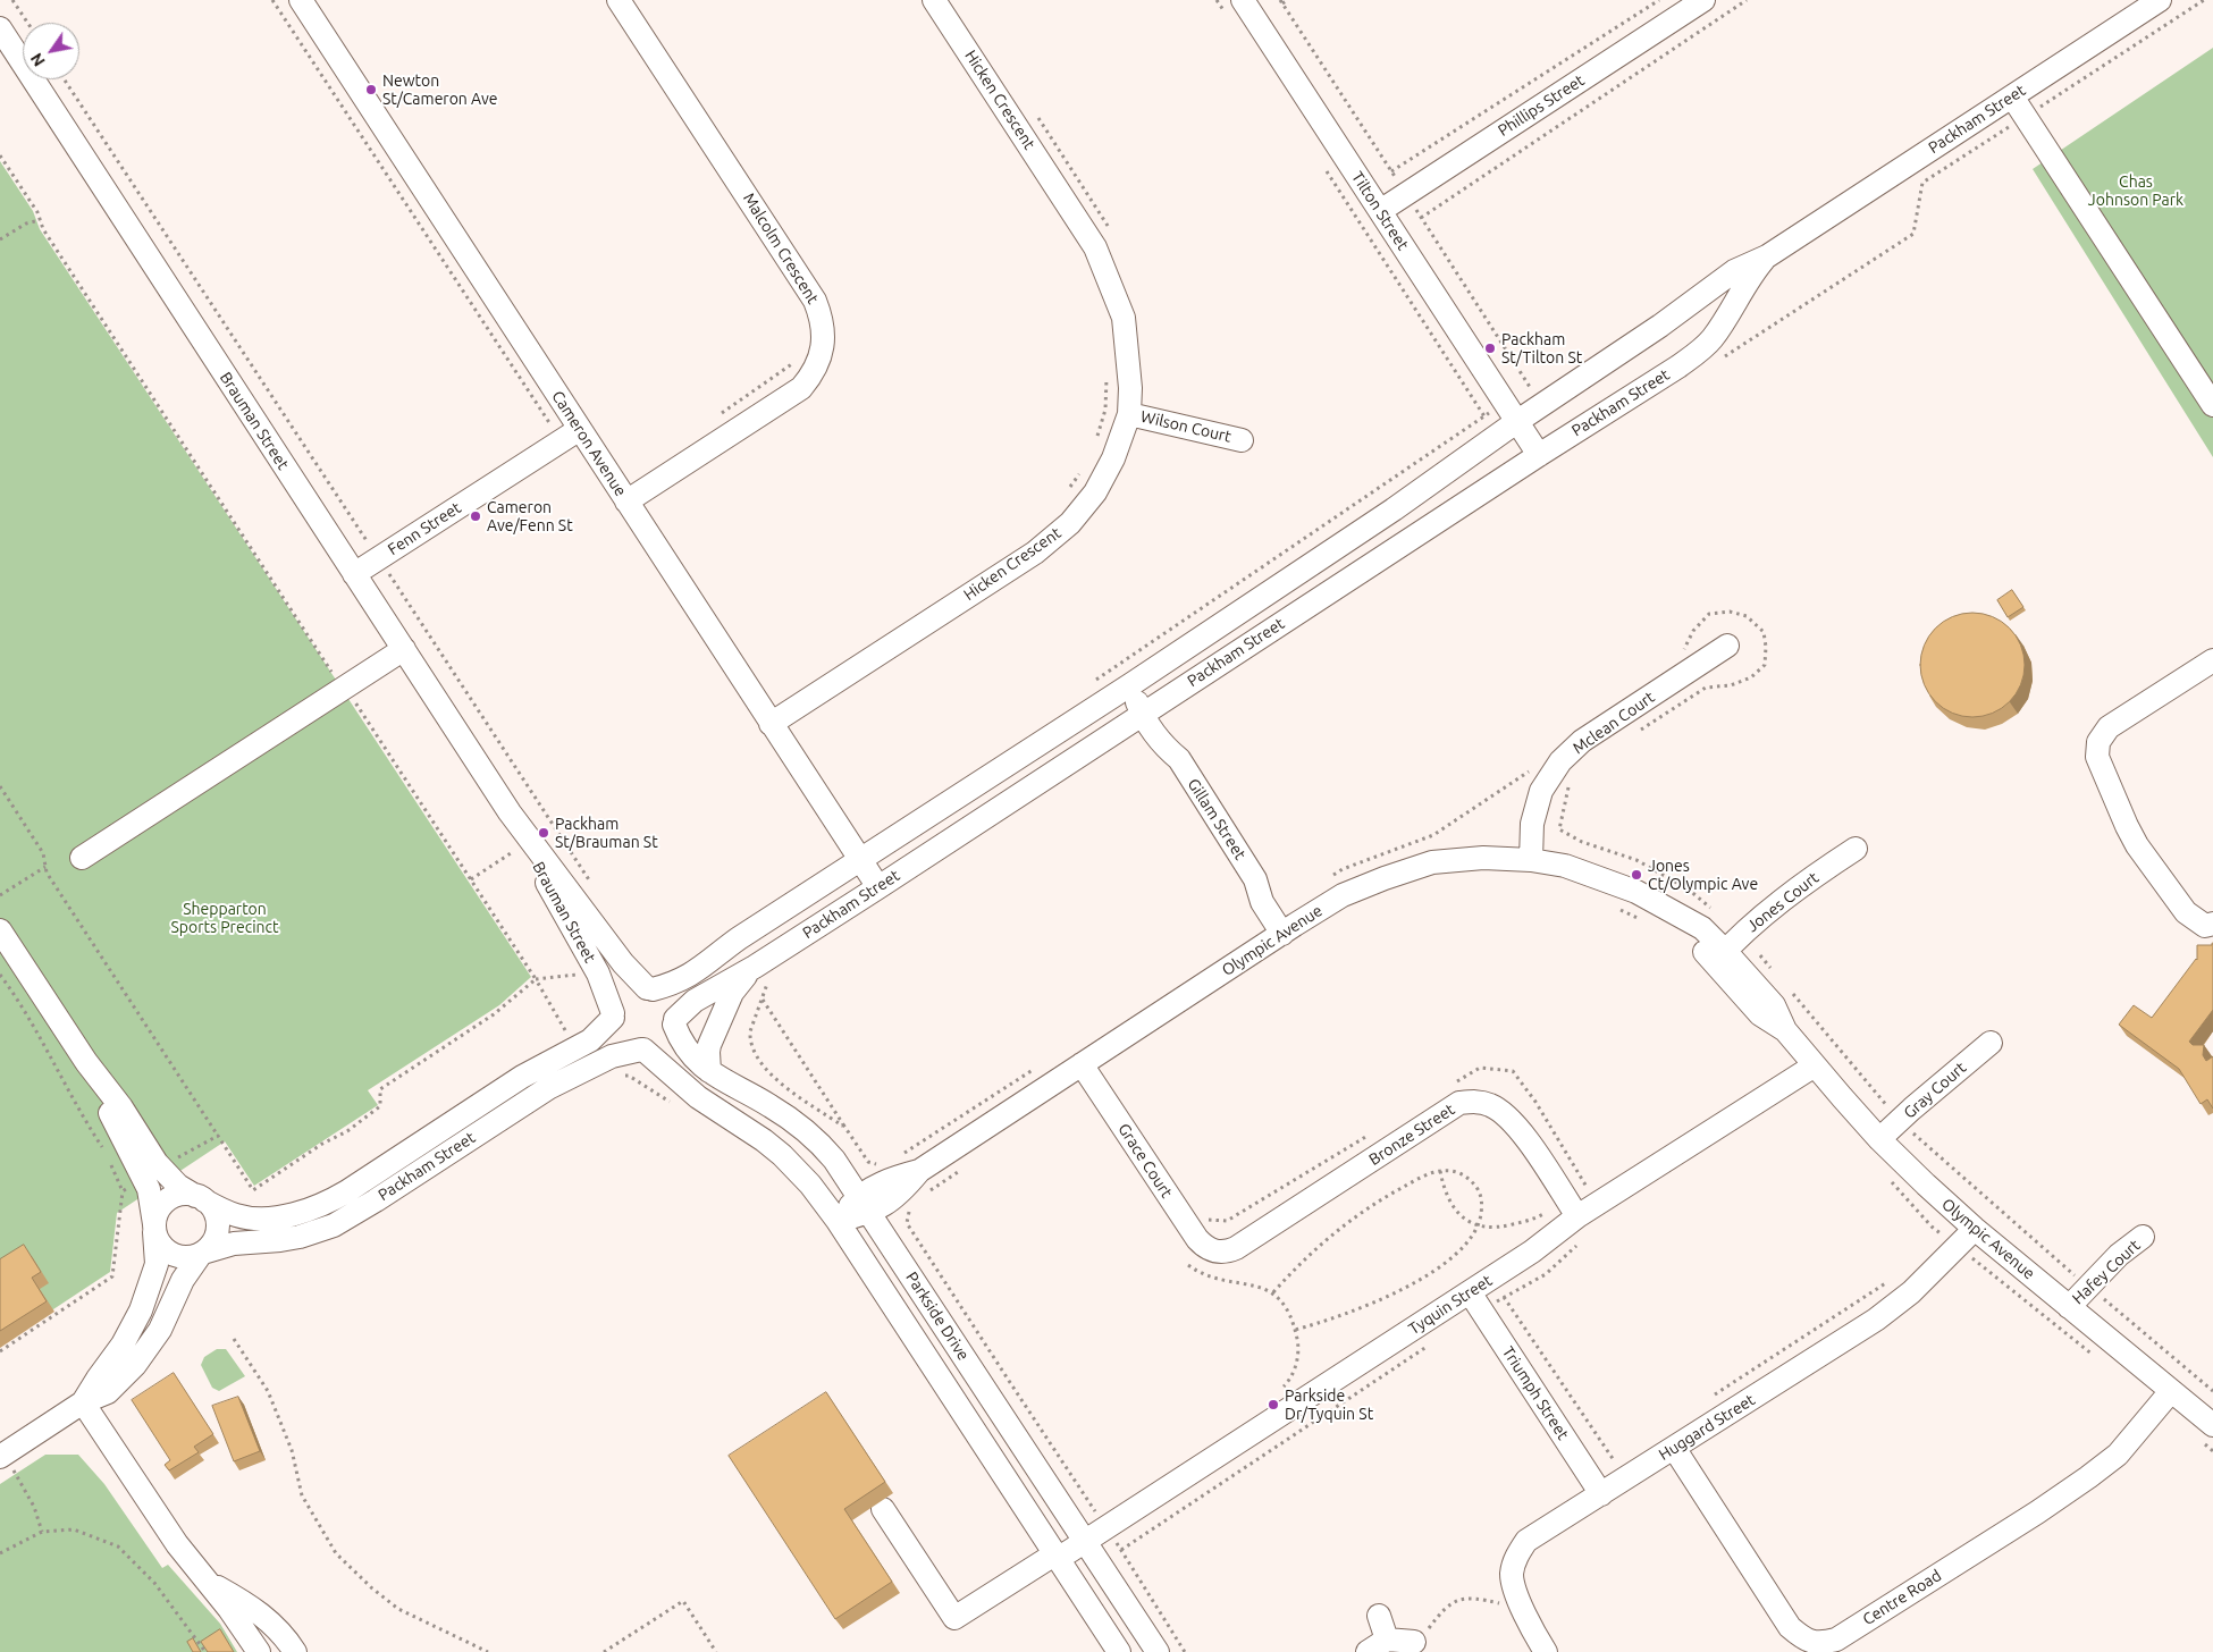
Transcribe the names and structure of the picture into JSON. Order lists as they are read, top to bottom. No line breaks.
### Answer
{"streets":{"street":["Hicken Crescent","Phillips Street","Packham Street","Tilton Street","Malcolm Crescent","Brauman Street","Wilson Court","Cameron Avenue","Fenn Street","Mclean Court","Gillam Street","Jones Court","Olympic Avenue","Gray Court","Bronze Street","Grace Court","Hafey Court","Tyquin Street","Parkside Drive","Triumph Street","Huggard Street","Centre Road"]},"crossings":[["Hicken Crescent","Wilson Court"],["Hicken Crescent","Cameron Avenue"],["Phillips Street","Tilton Street"],["Packham Street","Tilton Street"],["Packham Street","Brauman Street"],["Packham Street","Cameron Avenue"],["Packham Street","Gillam Street"],["Packham Street","Parkside Drive"],["Malcolm Crescent","Cameron Avenue"],["Brauman Street","Fenn Street"],["Brauman Street","Parkside Drive"],["Cameron Avenue","Fenn Street"],["Mclean Court","Olympic Avenue"],["Gillam Street","Olympic Avenue"],["Jones Court","Olympic Avenue"],["Olympic Avenue","Gray Court"],["Olympic Avenue","Grace Court"],["Olympic Avenue","Hafey Court"],["Olympic Avenue","Tyquin Street"],["Olympic Avenue","Parkside Drive"],["Olympic Avenue","Huggard Street"],["Olympic Avenue","Centre Road"],["Bronze Street","Grace Court"],["Bronze Street","Tyquin Street"],["Tyquin Street","Parkside Drive"],["Tyquin Street","Triumph Street"],["Triumph Street","Huggard Street"],["Huggard Street","Centre Road"]],"parks":["Chas Johnson Park","Shepparton Sports Precinct"],"places":["Newton St/Cameron Ave","Packham St/Tilton St","Cameron Ave/Fenn St","Packham St/Brauman St","Jones Ct/Olympic Ave","Parkside Dr/Tyquin St"],"north":"bottom left"}
